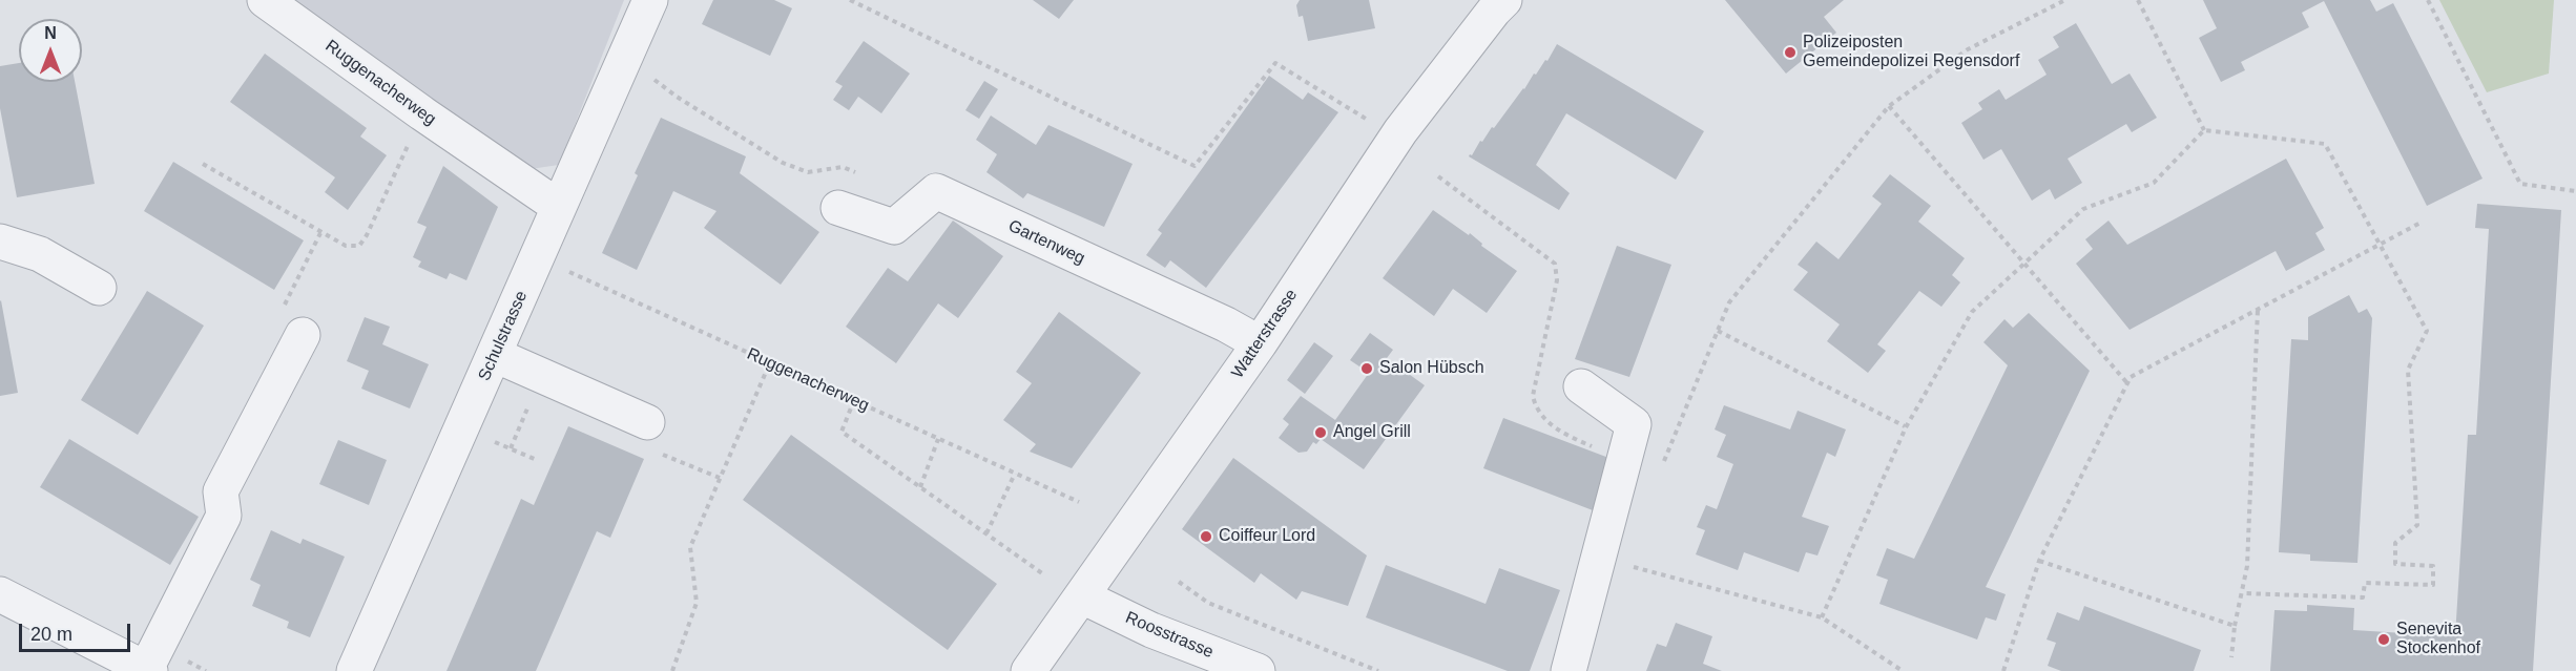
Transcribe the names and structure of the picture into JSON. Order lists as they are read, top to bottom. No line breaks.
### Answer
{"streets":{"street":["Ruggenacherweg","Gartenweg","Watterstrasse","Schulstrasse","Roosstrasse"]},"crossings":[["Ruggenacherweg","Schulstrasse"],["Gartenweg","Watterstrasse"],["Watterstrasse","Roosstrasse"]],"places":["Polizeiposten Gemeindepolizei Regensdorf","Salon Hübsch","Angel Grill","Coiffeur Lord","Senevita Stockenhof"],"scale_bar":"20 m","north":"top"}
